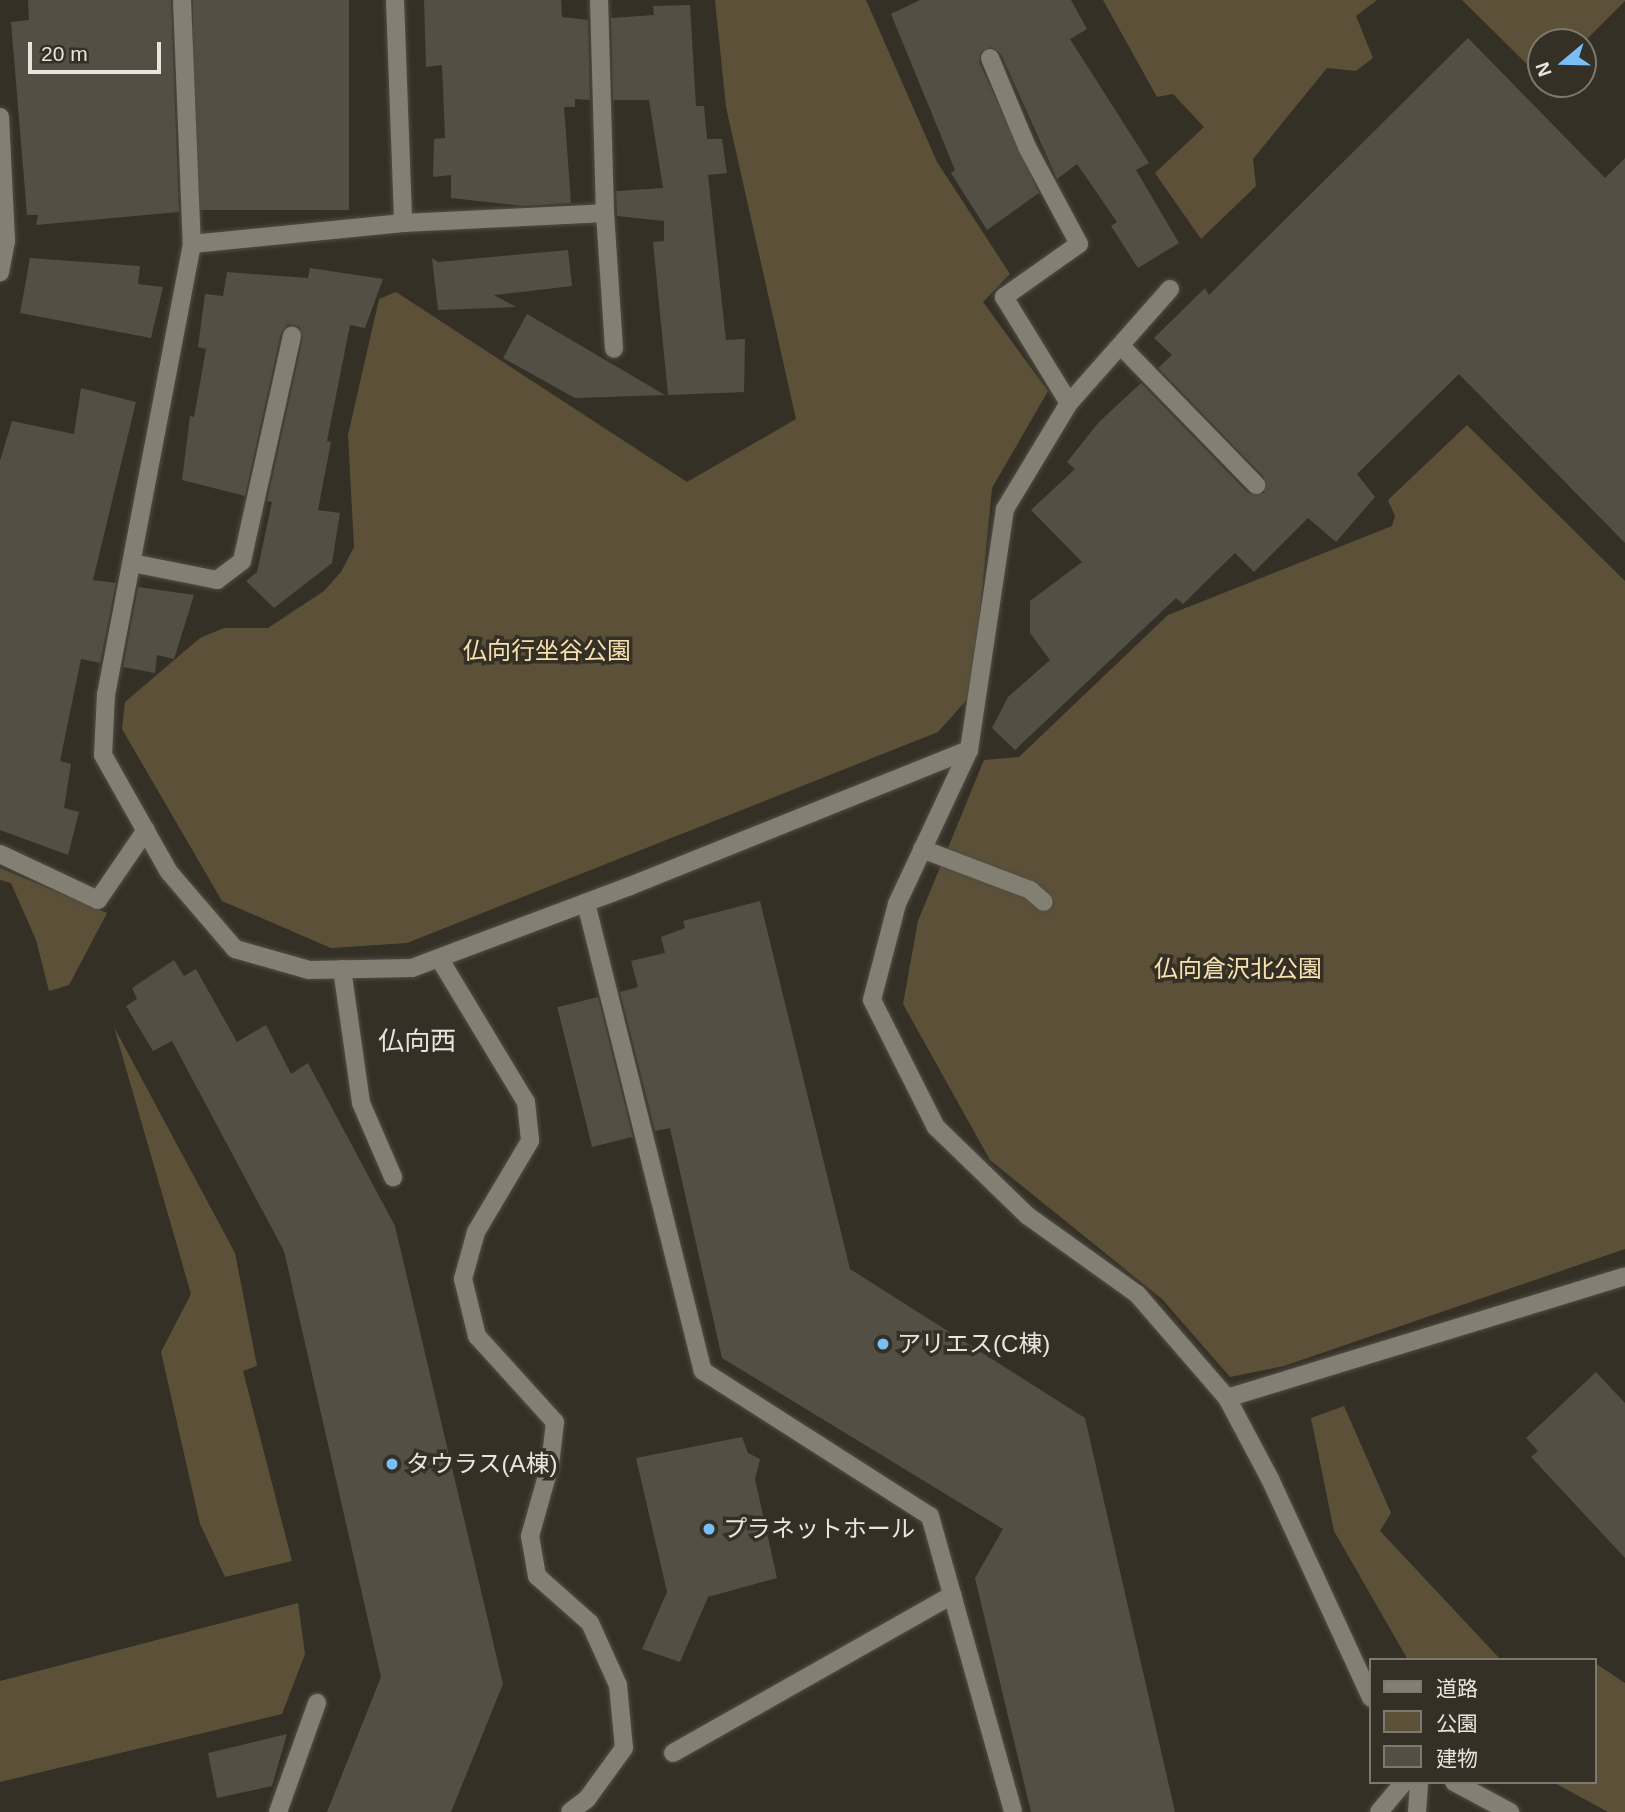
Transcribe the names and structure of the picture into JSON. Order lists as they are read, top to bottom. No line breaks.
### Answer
{"districts":["仏向西"],"parks":["仏向行坐谷公園","仏向倉沢北公園"],"places":["アリエス(C棟)","タウラス(A棟)","プラネットホール"],"legend":["道路","公園","建物"],"scale_bar":"20 m","north":"left"}
